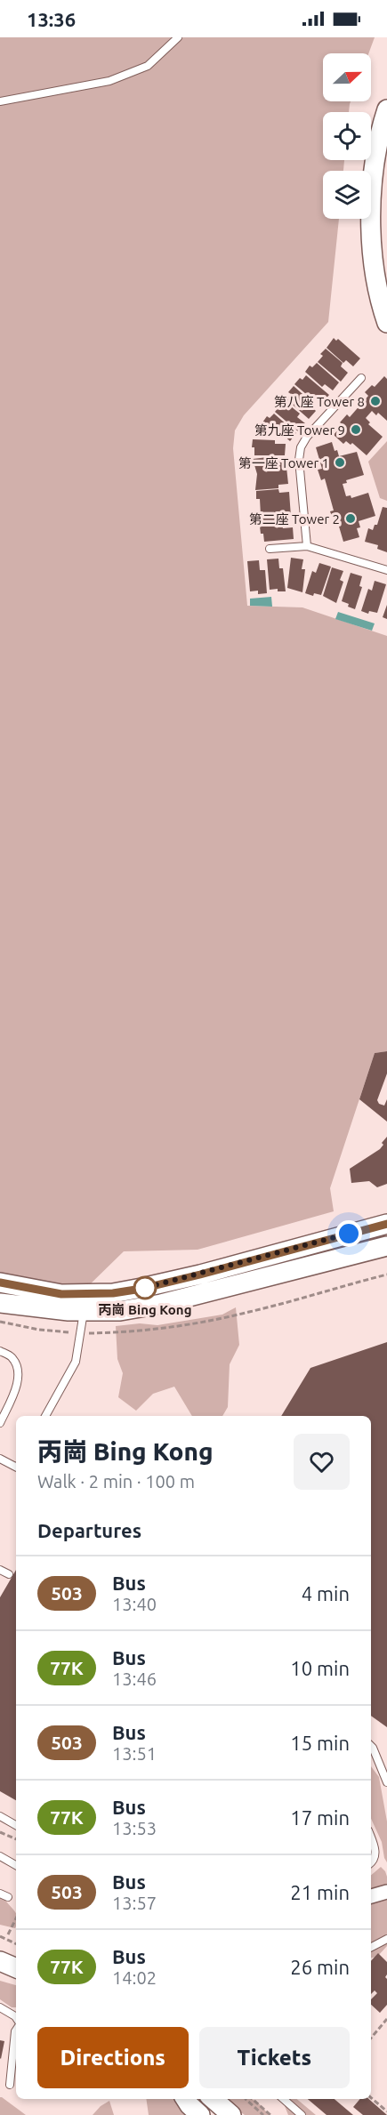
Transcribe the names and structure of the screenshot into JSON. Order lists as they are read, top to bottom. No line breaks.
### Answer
{"places":["第八座 Tower 8","第九座 Tower 9","第一座 Tower 1","第二座 Tower 2","丙崗 Bing Kong"],"lines":["bus line 503"],"north":"right","page":{"status":"13:36","heading":[["丙崗 Bing Kong","Walk · 2 min · 100 m"],"Departures"],"list":[{"mark":"503","name":"Bus","note":"13:40","value":"4 min"},{"mark":"77K","name":"Bus","note":"13:46","value":"10 min"},{"mark":"503","name":"Bus","note":"13:51","value":"15 min"},{"mark":"77K","name":"Bus","note":"13:53","value":"17 min"},{"mark":"503","name":"Bus","note":"13:57","value":"21 min"},{"mark":"77K","name":"Bus","note":"14:02","value":"26 min"}],"buttons":["Directions","Tickets"]}}
